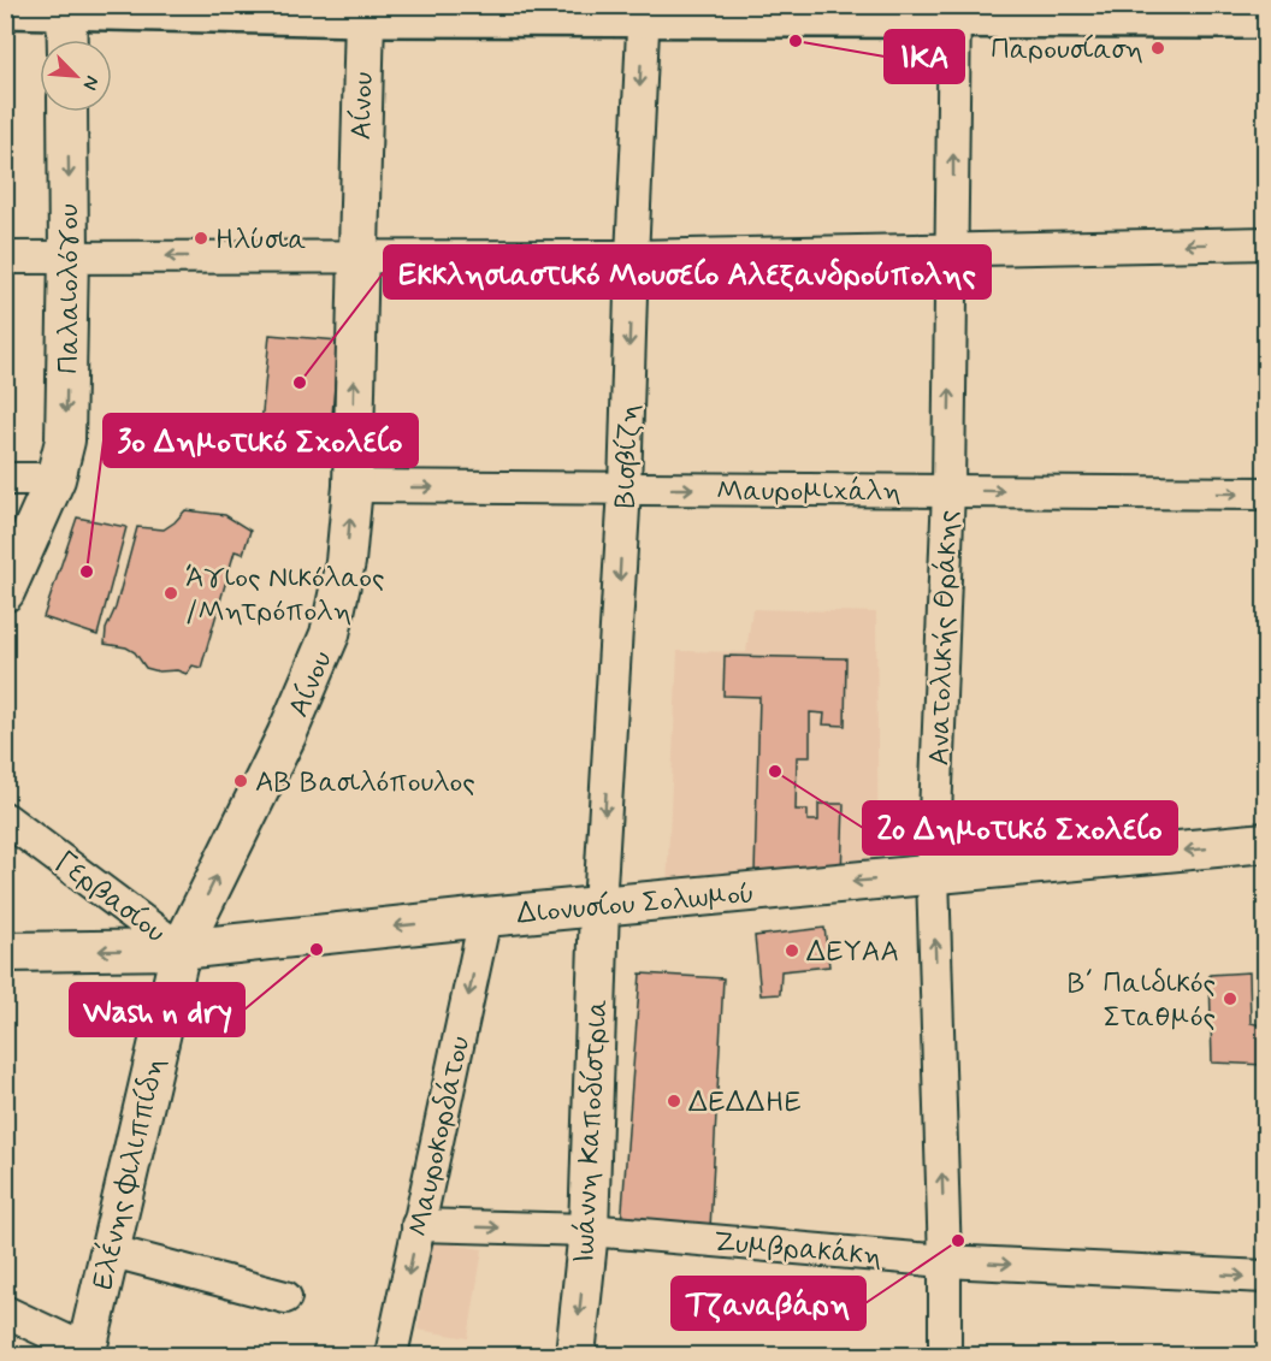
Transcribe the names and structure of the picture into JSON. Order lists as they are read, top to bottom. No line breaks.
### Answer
{"streets":{"street":["Αίνου","Παλαιολόγου","Βισβίζη","Μαυρομιχάλη","Ανατολικής Θράκης","Γερβασίου","Διονυσίου Σολωμού","Ιωάννη Καποδίστρια","Μαυροκορδάτου","Ελένης Φιλιππίδη","Ζυμβρακάκη"]},"crossings":[["Αίνου","Μαυρομιχάλη"],["Αίνου","Γερβασίου"],["Αίνου","Διονυσίου Σολωμού"],["Αίνου","Ελένης Φιλιππίδη"],["Βισβίζη","Μαυρομιχάλη"],["Βισβίζη","Διονυσίου Σολωμού"],["Βισβίζη","Ιωάννη Καποδίστρια"],["Μαυρομιχάλη","Ανατολικής Θράκης"],["Ανατολικής Θράκης","Διονυσίου Σολωμού"],["Ανατολικής Θράκης","Ζυμβρακάκη"],["Γερβασίου","Διονυσίου Σολωμού"],["Γερβασίου","Ελένης Φιλιππίδη"],["Διονυσίου Σολωμού","Ιωάννη Καποδίστρια"],["Διονυσίου Σολωμού","Μαυροκορδάτου"],["Διονυσίου Σολωμού","Ελένης Φιλιππίδη"],["Ιωάννη Καποδίστρια","Ζυμβρακάκη"],["Μαυροκορδάτου","Ζυμβρακάκη"]],"one_way":["Αίνου","Παλαιολόγου","Βισβίζη","Ανατολικής Θράκης","Διονυσίου Σολωμού","Μαυροκορδάτου","Ζυμβρακάκη"],"places":["ΙΚΑ","Παρουσίαση","Ηλύσια","Εκκλησιαστικό Μουσείο Αλεξανδρούπολης","3ο Δημοτικό Σχολείο","Άγιος Νικόλαος /Μητρόπολη","2o Δημοτικό Σχολείο","ΑΒ Βασιλόπουλος","Wash n dry","ΔΕΥΑΑ","Β΄Παιδικός Σταθμός","ΔΕΔΔΗΕ","Τζαναβάρη"],"north":"bottom right"}
